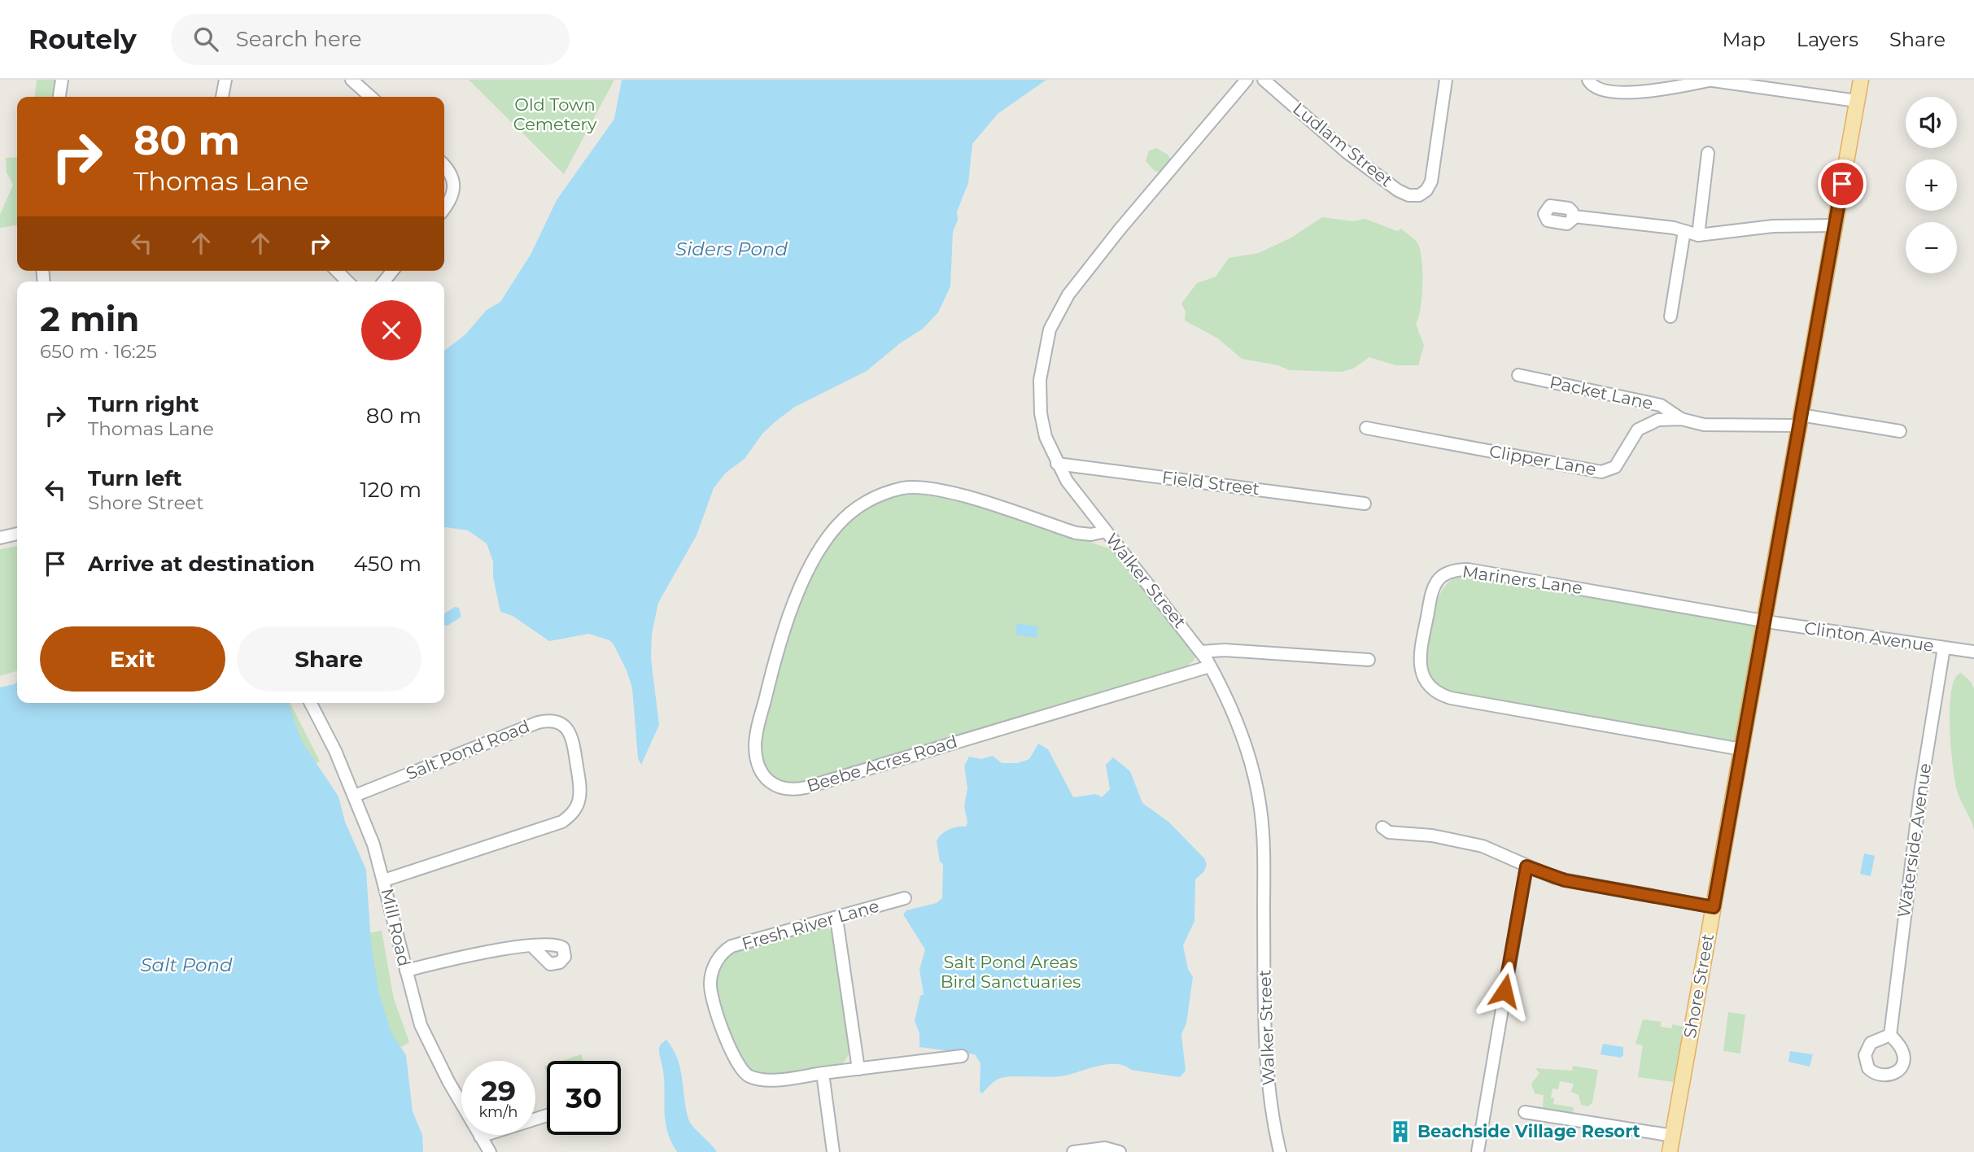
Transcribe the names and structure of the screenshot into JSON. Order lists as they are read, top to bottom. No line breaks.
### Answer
{"streets":{"main road":["Shore Street"],"street":["Ludlam Street","Packet Lane","Clipper Lane","Field Street","Mariners Lane","Walker Street","Clinton Avenue","Salt Pond Road","Beebe Acres Road","Waterside Avenue","Fresh River Lane","Mill Road"]},"crossings":[["Packet Lane","Clipper Lane"],["Clipper Lane","Shore Street"],["Field Street","Walker Street"],["Mariners Lane","Clinton Avenue"],["Mariners Lane","Shore Street"],["Walker Street","Beebe Acres Road"],["Clinton Avenue","Waterside Avenue"],["Clinton Avenue","Shore Street"],["Salt Pond Road","Mill Road"]],"water":["Siders Pond","Salt Pond"],"parks":["Old Town Cemetery","Salt Pond Areas Bird Sanctuaries"],"places":{"building":["Beachside Village Resort"]},"page":{"header":"Routely","search":"Search here","nav":["Map","Layers","Share"],"map_buttons":["+","−"],"turn":["80 m","Thomas Lane"],"heading":["2 min","650 m · 16:25"],"list":[{"name":"Turn right","note":"Thomas Lane","value":"80 m"},{"name":"Turn left","note":"Shore Street","value":"120 m"},{"name":"Arrive at destination","value":"450 m"}],"buttons":["Exit","Share"],"speed":"29 km/h","limit":"30"}}
